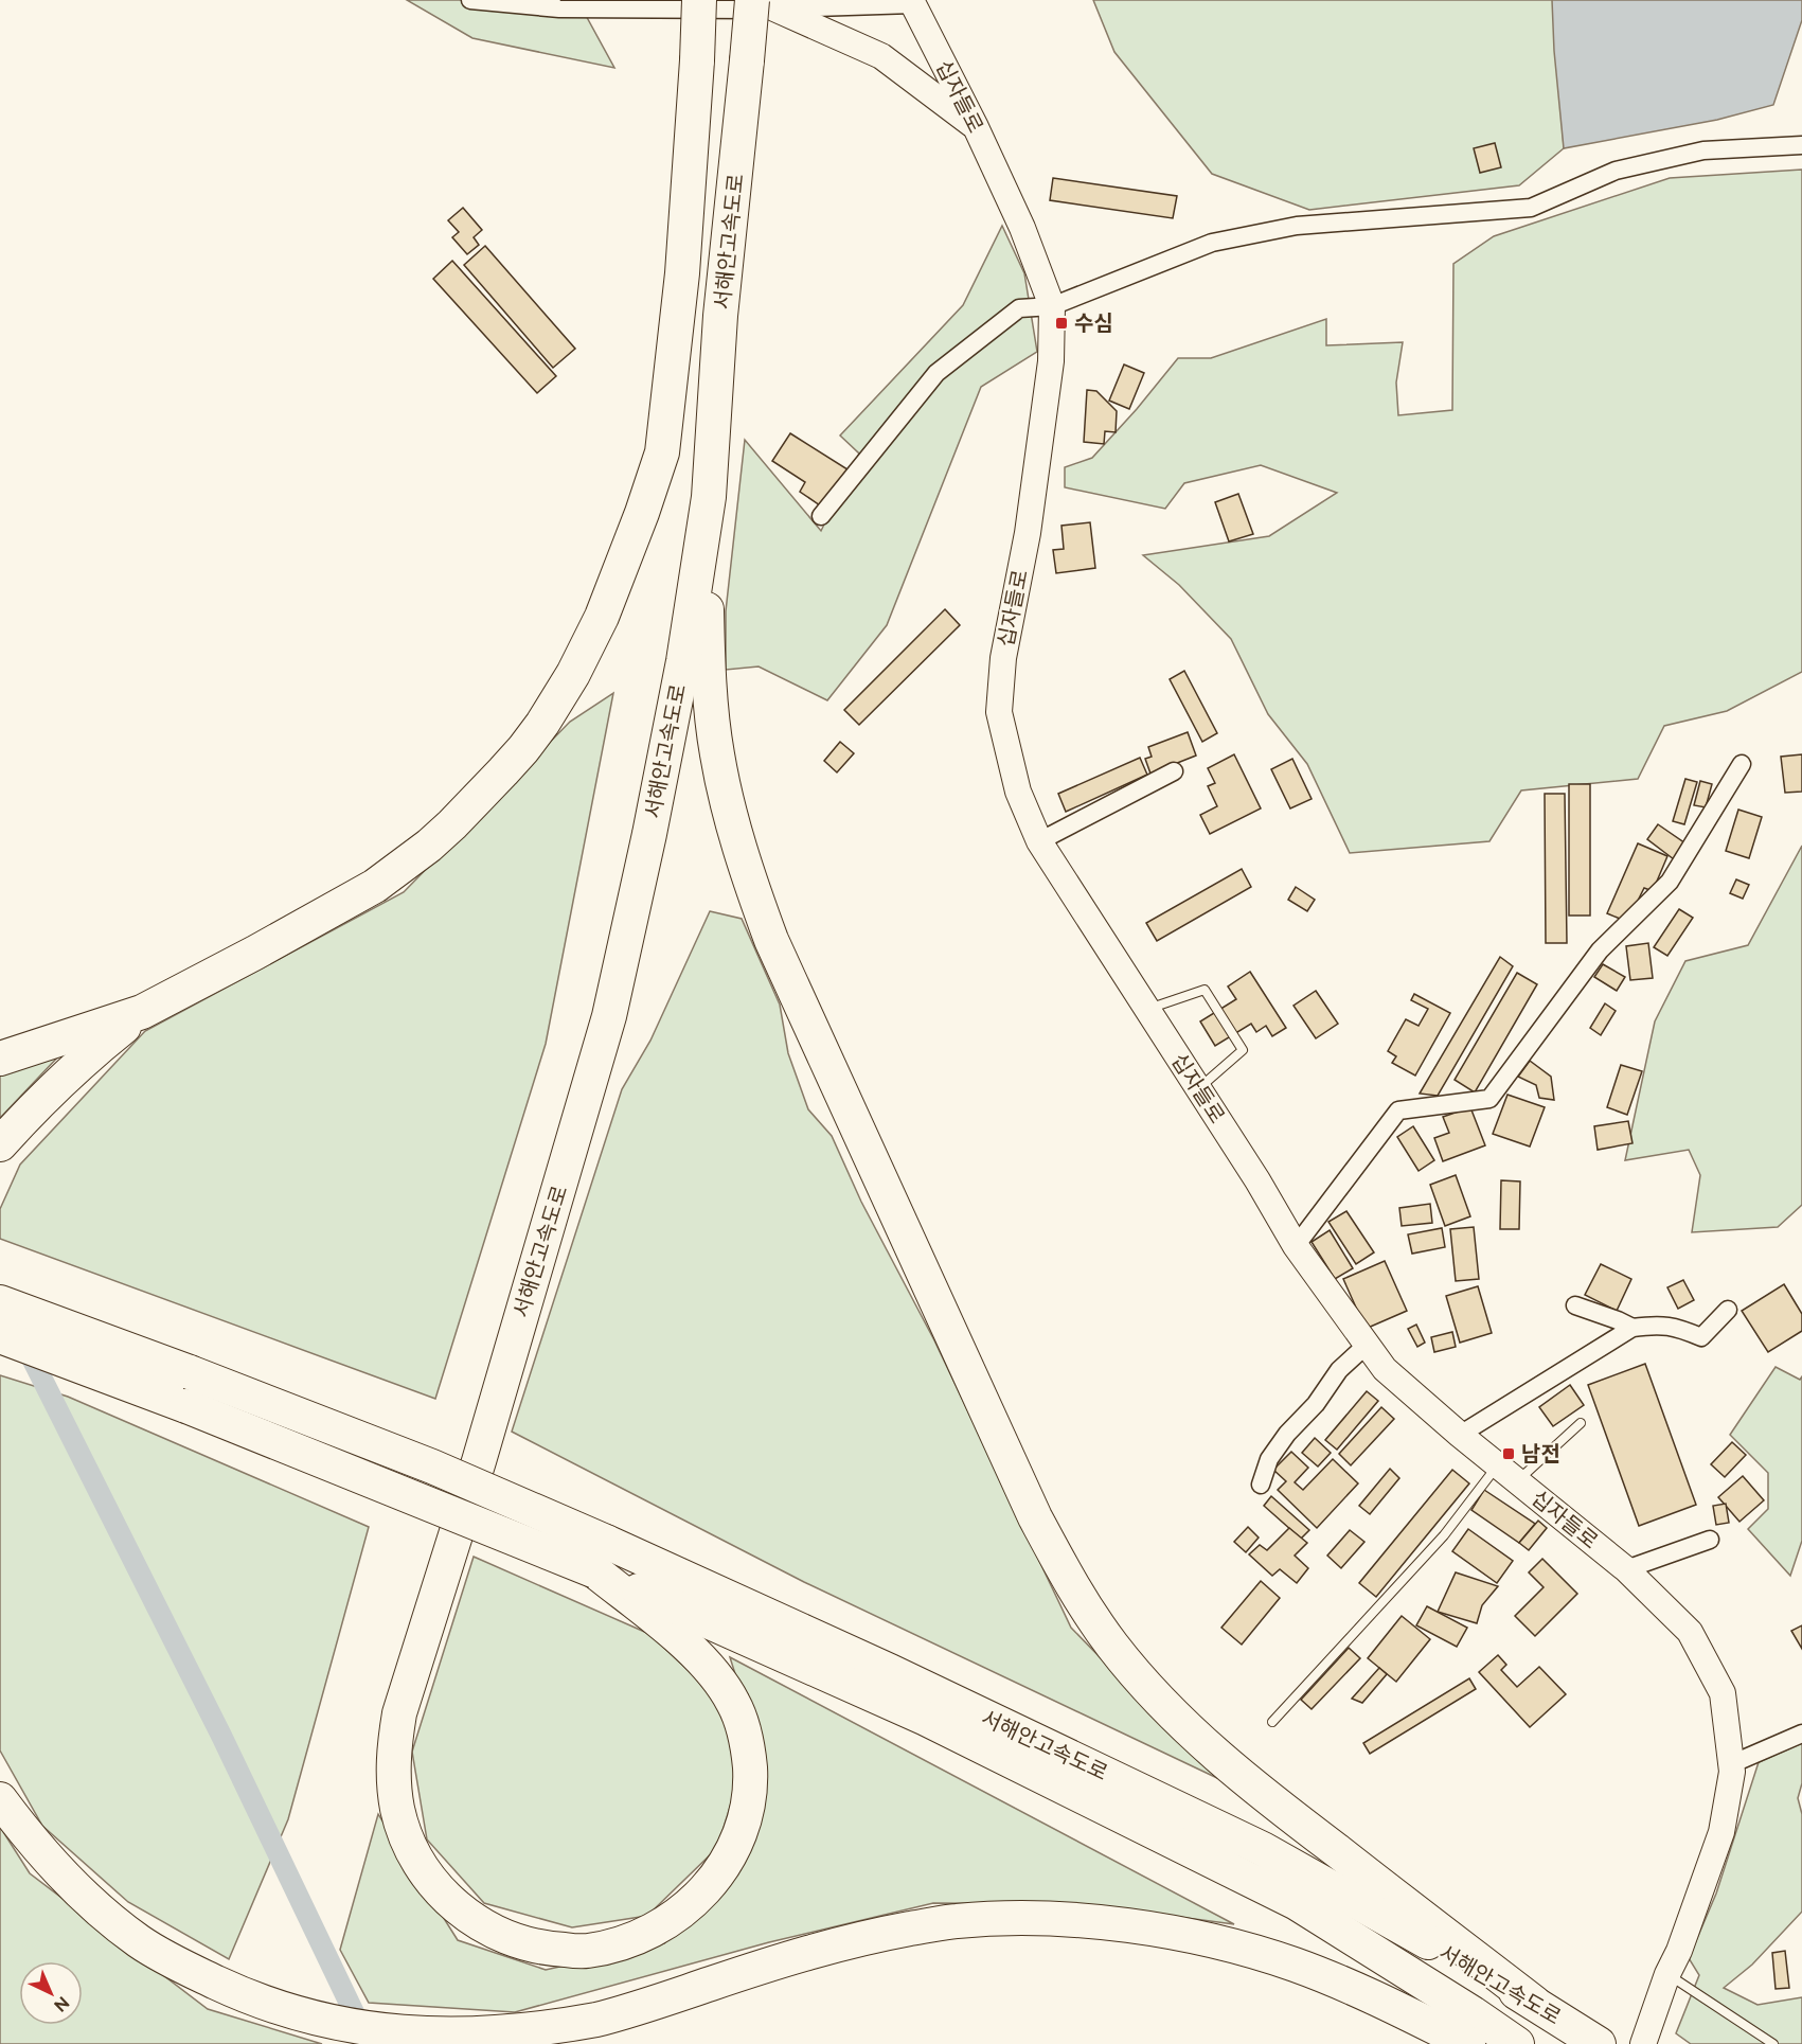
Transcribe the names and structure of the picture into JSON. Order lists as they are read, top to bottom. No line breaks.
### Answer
{"streets":{"highway":["서해안고속도로"],"main road":["십자들로"]},"places":{"transit":["수심","남전"]},"north":"bottom right"}
